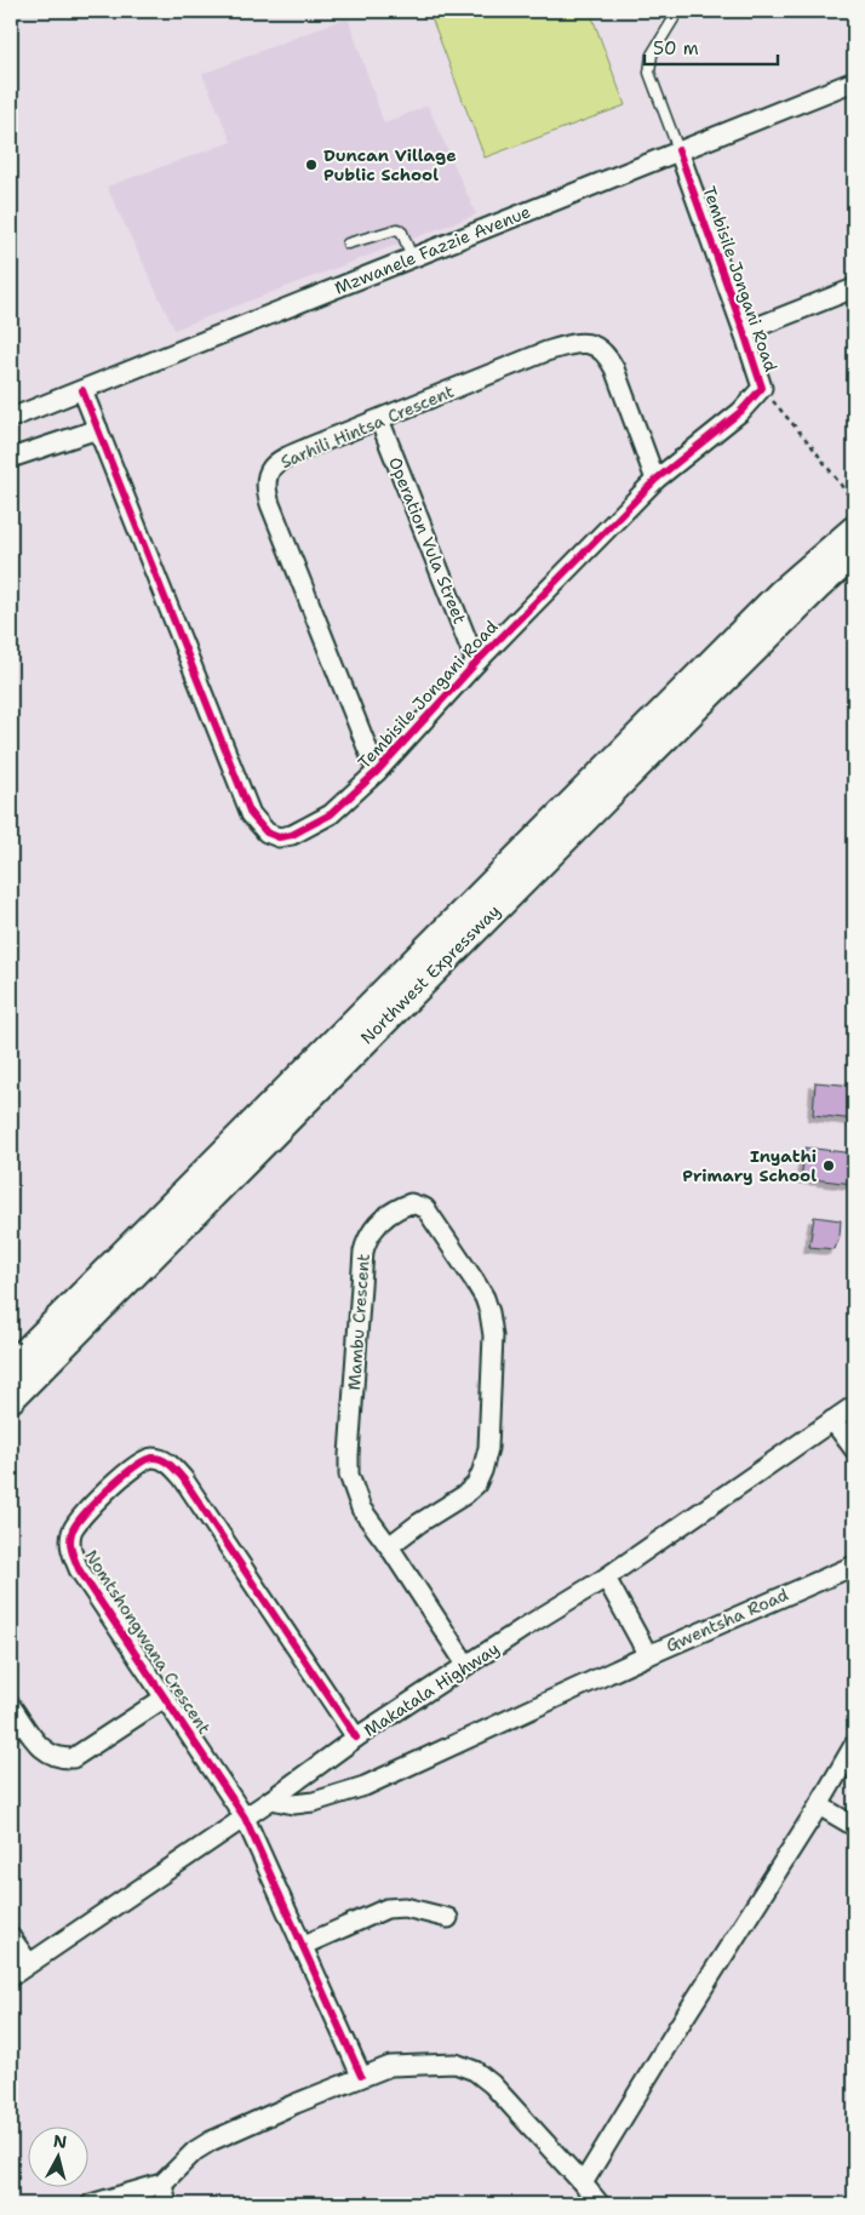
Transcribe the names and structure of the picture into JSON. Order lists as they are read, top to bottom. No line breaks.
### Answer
{"streets":{"main road":["Northwest Expressway"],"street":["Mzwanele Fazzie Avenue","Tembisile Jongani Road","Sarhili Hintsa Crescent","Operation Vula Street","Mambu Crescent","Gwentsha Road","Nomtshongwana Crescent","Makatala Highway"]},"crossings":[["Mzwanele Fazzie Avenue","Tembisile Jongani Road"],["Tembisile Jongani Road","Sarhili Hintsa Crescent"],["Tembisile Jongani Road","Operation Vula Street"],["Sarhili Hintsa Crescent","Operation Vula Street"],["Mambu Crescent","Makatala Highway"],["Gwentsha Road","Makatala Highway"],["Nomtshongwana Crescent","Makatala Highway"]],"places":["Duncan Village Public School","Inyathi Primary School"],"scale_bar":"50 m","north":"top"}
